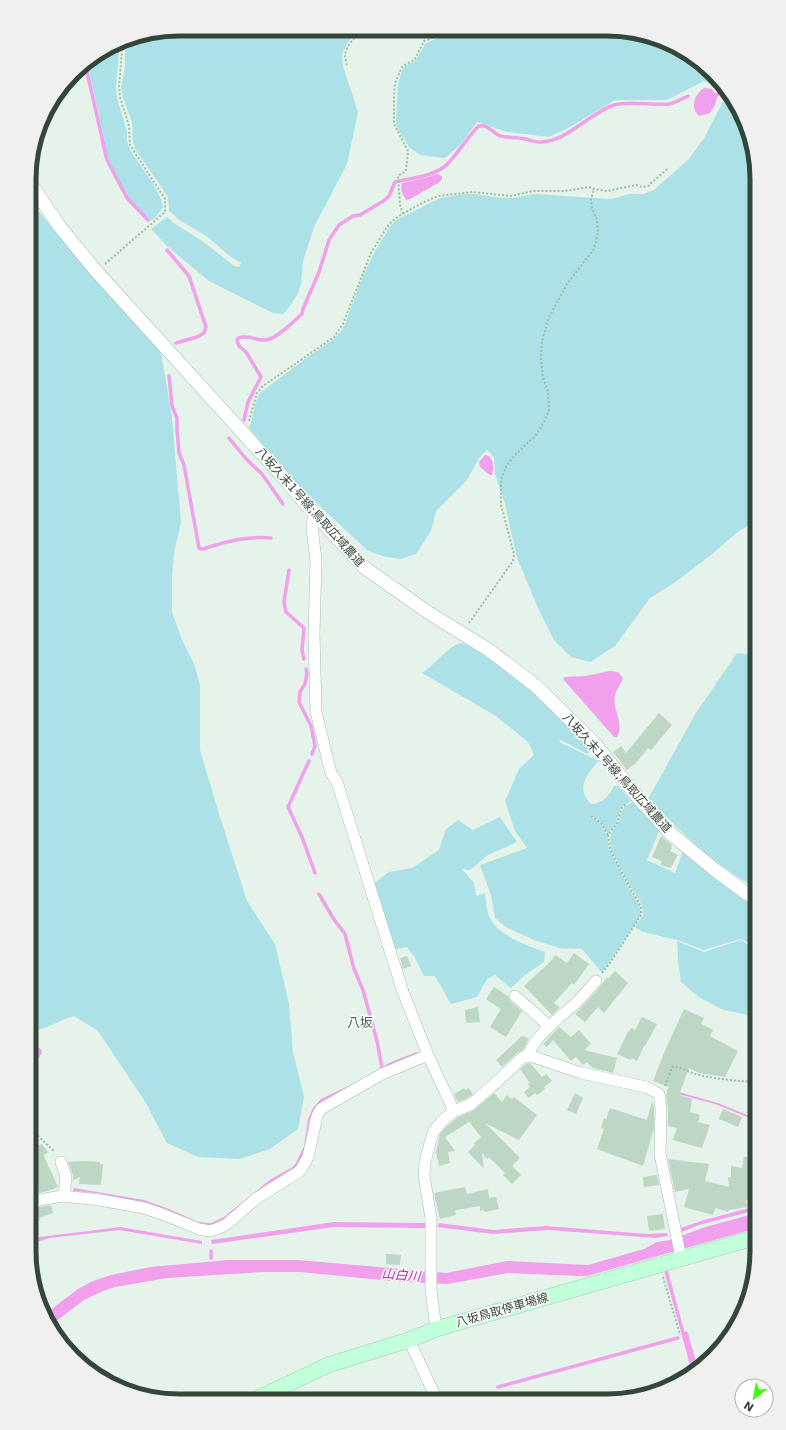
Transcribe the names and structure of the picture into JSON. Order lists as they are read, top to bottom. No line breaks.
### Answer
{"streets":{"main road":["八坂鳥取停車場線"],"street":["八坂久末1号線;鳥取広域農道"]},"districts":["八坂"],"water":["山白川"],"north":"bottom left"}
